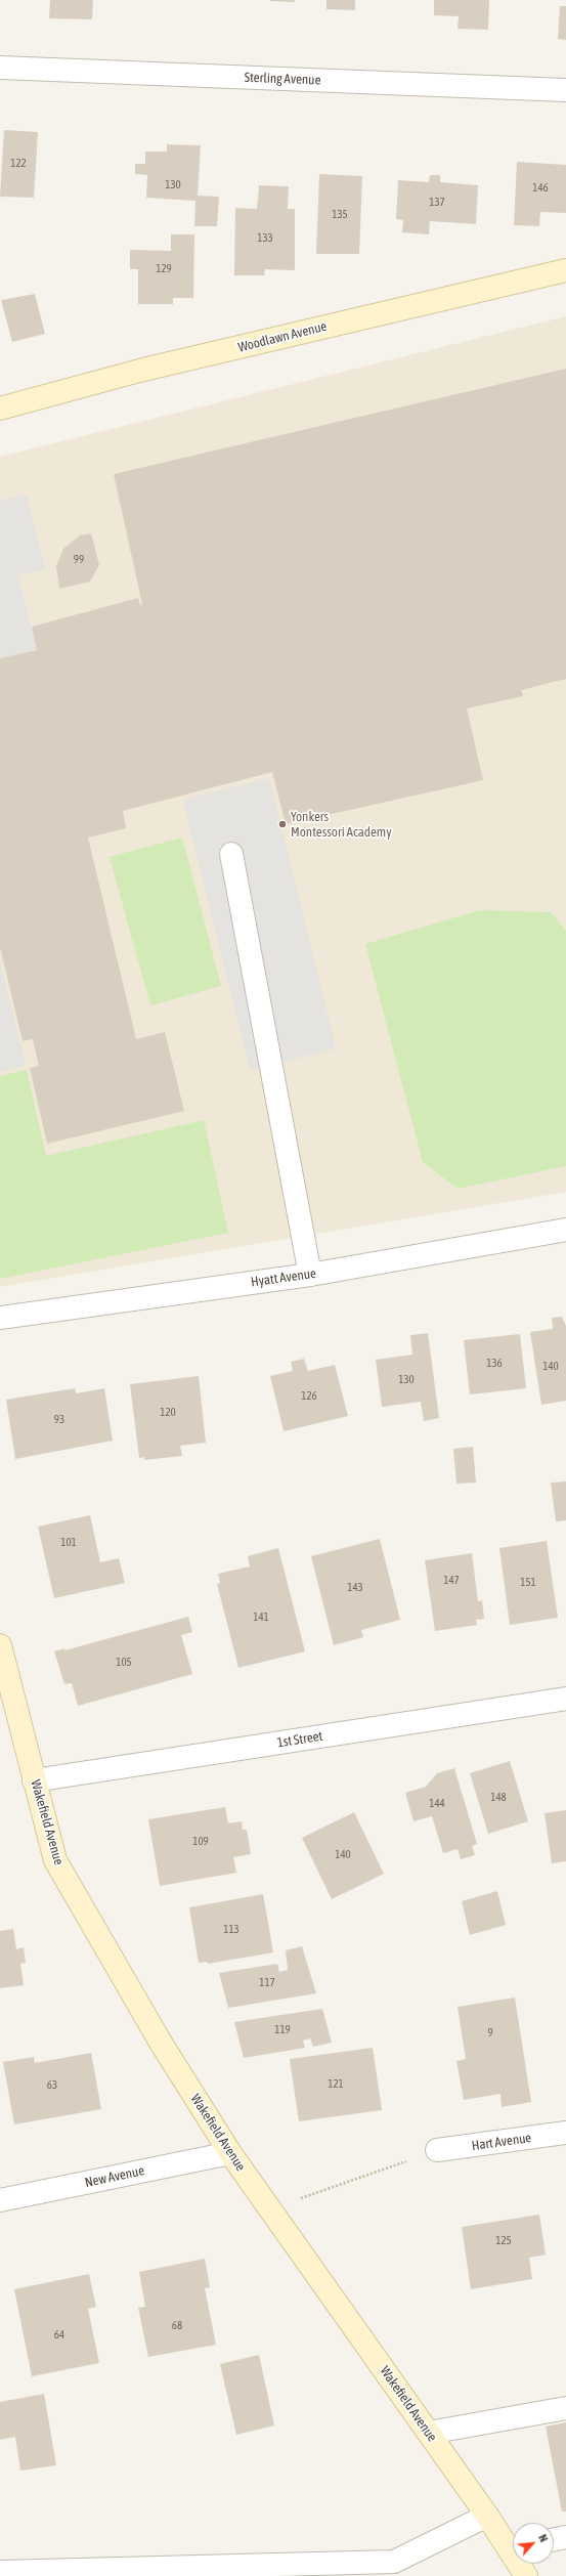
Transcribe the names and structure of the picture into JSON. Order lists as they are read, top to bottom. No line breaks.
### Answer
{"streets":{"street":["Sterling Avenue","Woodlawn Avenue","Hyatt Avenue","1st Street","Wakefield Avenue","Hart Avenue","New Avenue"]},"crossings":[["1st Street","Wakefield Avenue"],["Wakefield Avenue","New Avenue"]],"places":["Yonkers Montessori Academy"],"house_numbers":["122","130","146","137","135","133","129","99","136","140","130","126","120","93","101","147","151","143","141","105","148","144","109","140","113","117","119","9","121","63","125","68","64"],"north":"top right"}
